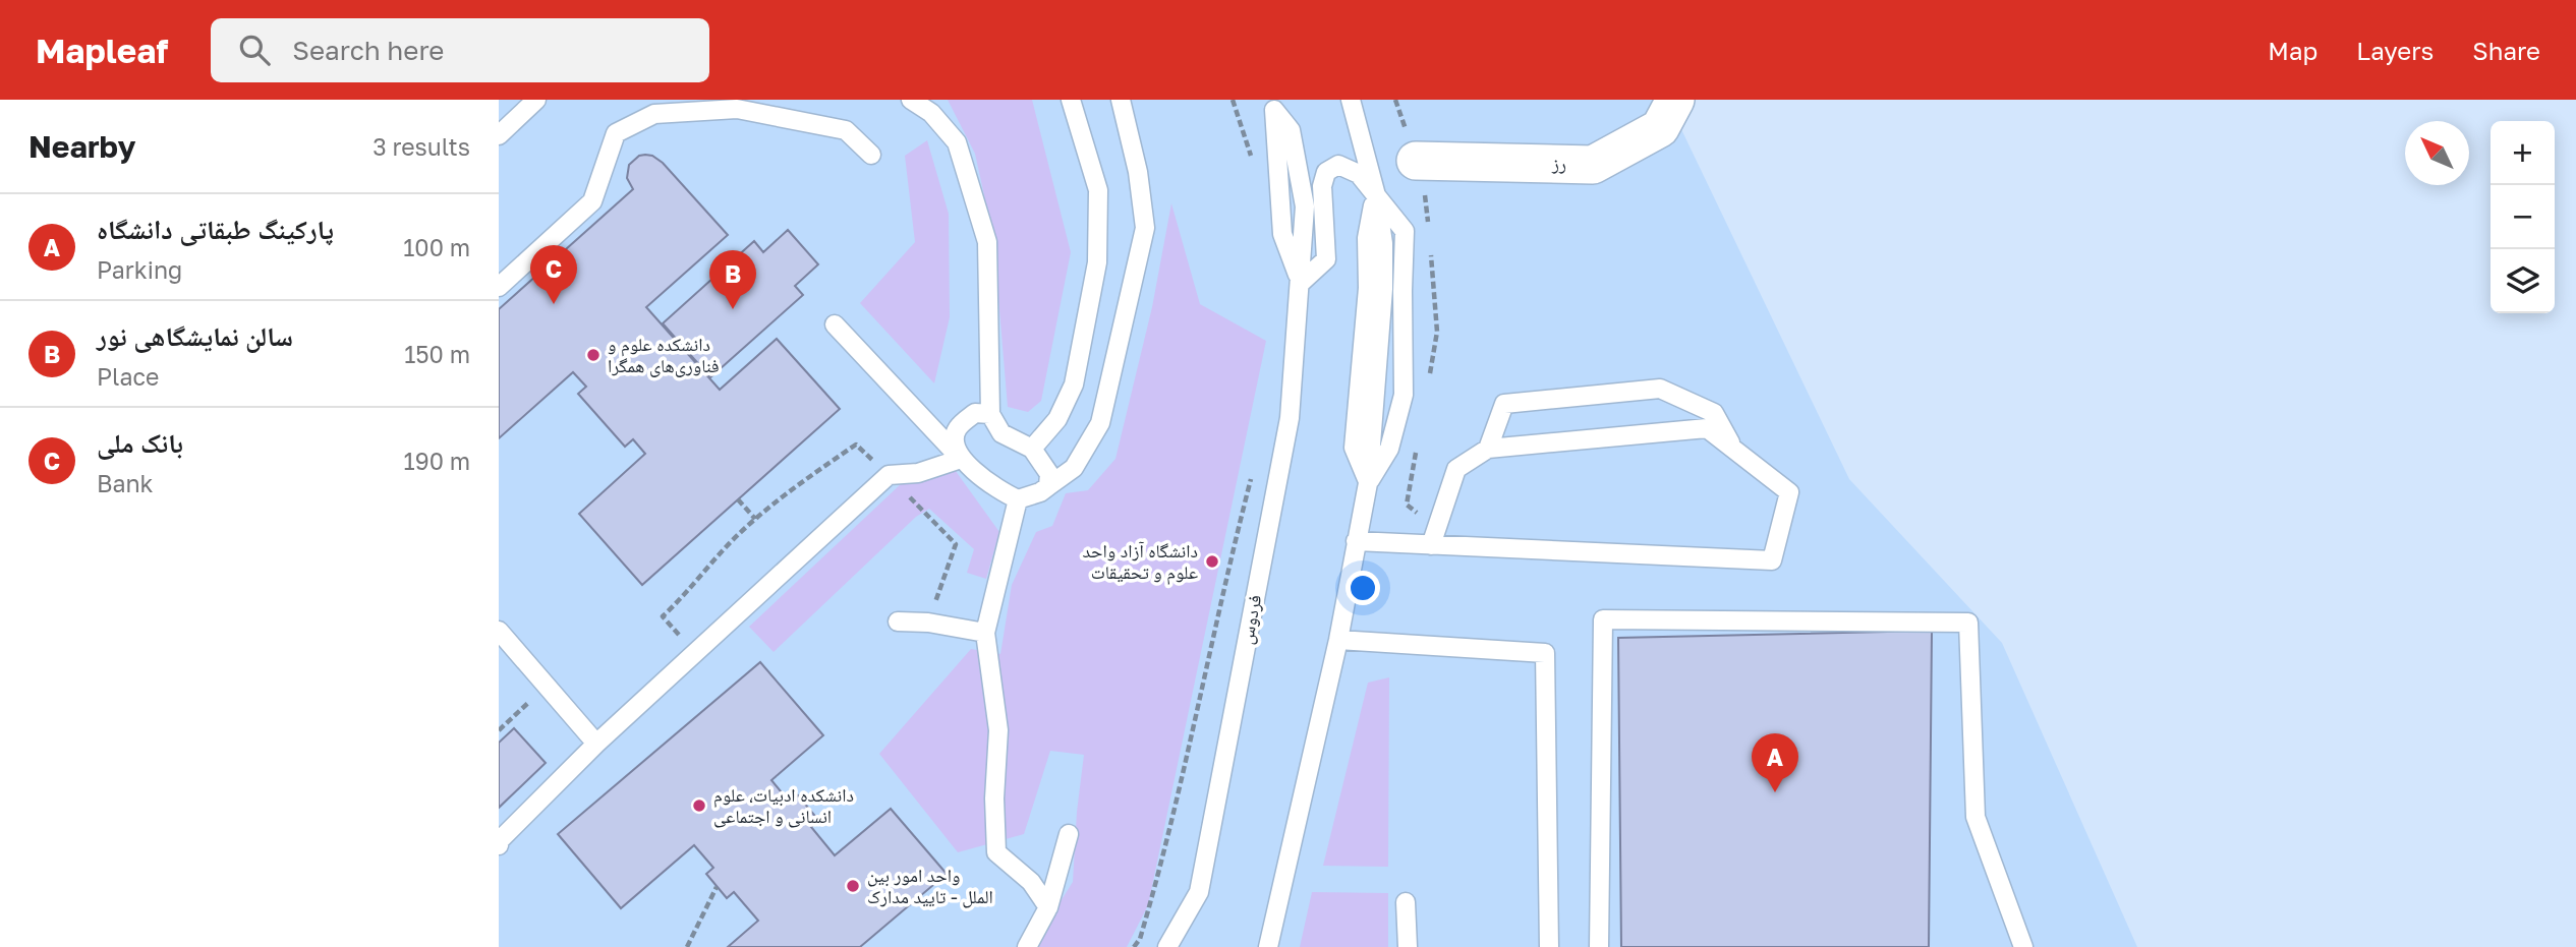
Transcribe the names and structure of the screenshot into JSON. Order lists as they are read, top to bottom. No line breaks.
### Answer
{"streets":{"street":["رز"],"lane":["فردوس"]},"places":["دانشکده علوم و فناوری‌های همگرا","دانشگاه آزاد واحد علوم و تحقیقات","دانشکده ادبیات، علوم انسانی و اجتماعی","واحد امور بین الملل - تایید مدارک"],"north":"top left","page":{"header":"Mapleaf","search":"Search here","nav":["Map","Layers","Share"],"heading":["Nearby","3 results"],"map_buttons":["+","−"],"list":[{"mark":"A","name":"پارکینگ طبقاتی دانشگاه","note":"Parking","value":"100 m"},{"mark":"B","name":"سالن نمایشگاهی نور","note":"Place","value":"150 m"},{"mark":"C","name":"بانک ملی","note":"Bank","value":"190 m"}],"pins":["C","B","A"]}}
